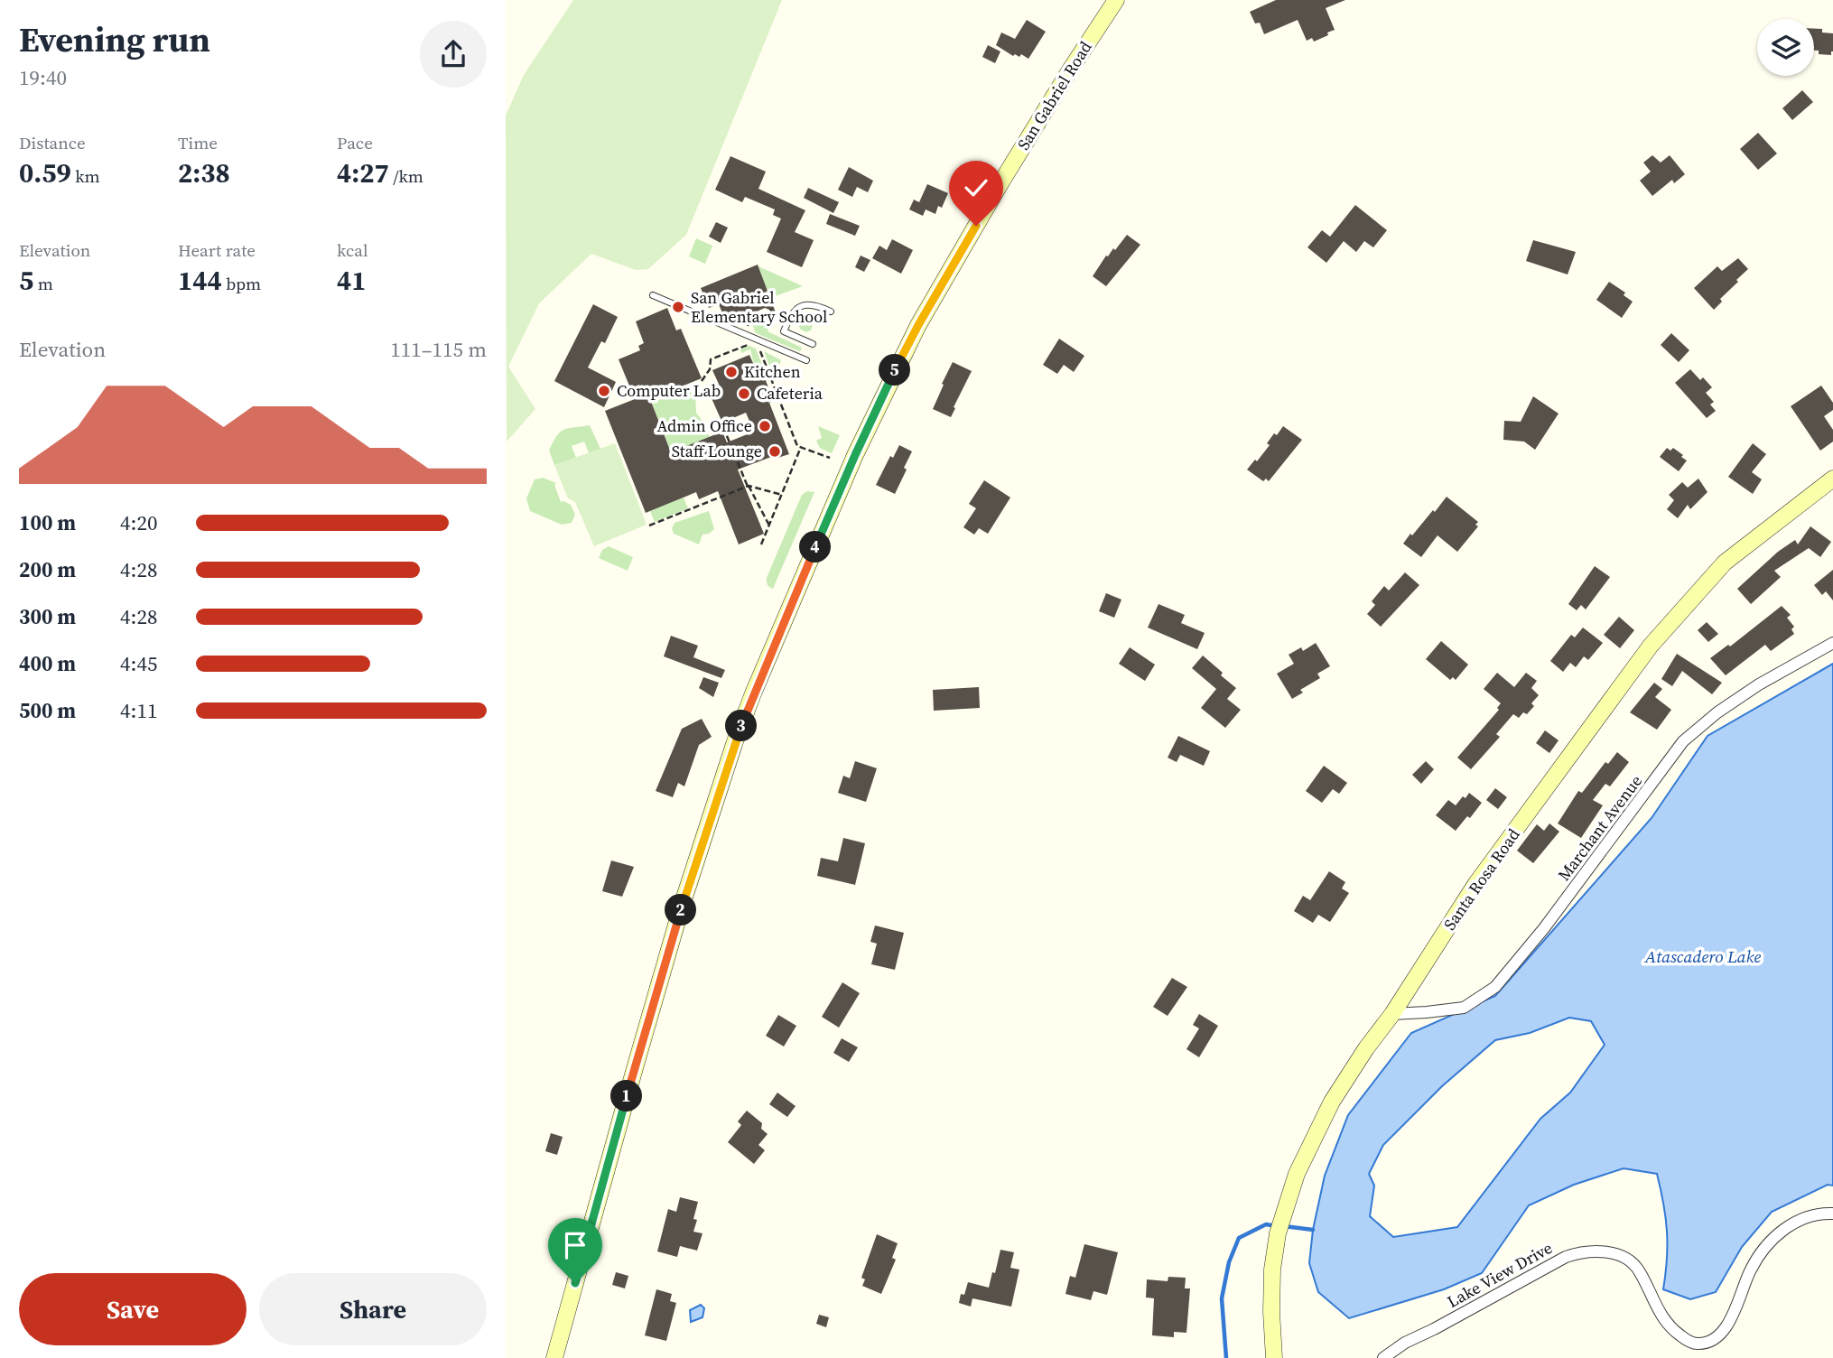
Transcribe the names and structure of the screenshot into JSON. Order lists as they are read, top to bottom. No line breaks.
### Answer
{"streets":{"street":["San Gabriel Road","Marchant Avenue","Santa Rosa Road","Lake View Drive"]},"crossings":[["Marchant Avenue","Santa Rosa Road"]],"water":["Atascadero Lake"],"places":["San Gabriel Elementary School","Kitchen","Computer Lab","Cafeteria","Admin Office","Staff Lounge"],"page":{"heading":["Evening run","19:40"],"stats":[["Distance","0.59 km"],["Time","2:38"],["Pace","4:27 /km"],["Elevation","5 m"],["Heart rate","144 bpm"],["kcal","41"]],"chart":["Elevation","111–115 m"],"pins":["5","4","3","2","1"],"list":[{"name":"100 m","note":"4:20"},{"name":"200 m","note":"4:28"},{"name":"300 m","note":"4:28"},{"name":"400 m","note":"4:45"},{"name":"500 m","note":"4:11"}],"buttons":["Save","Share"]}}
